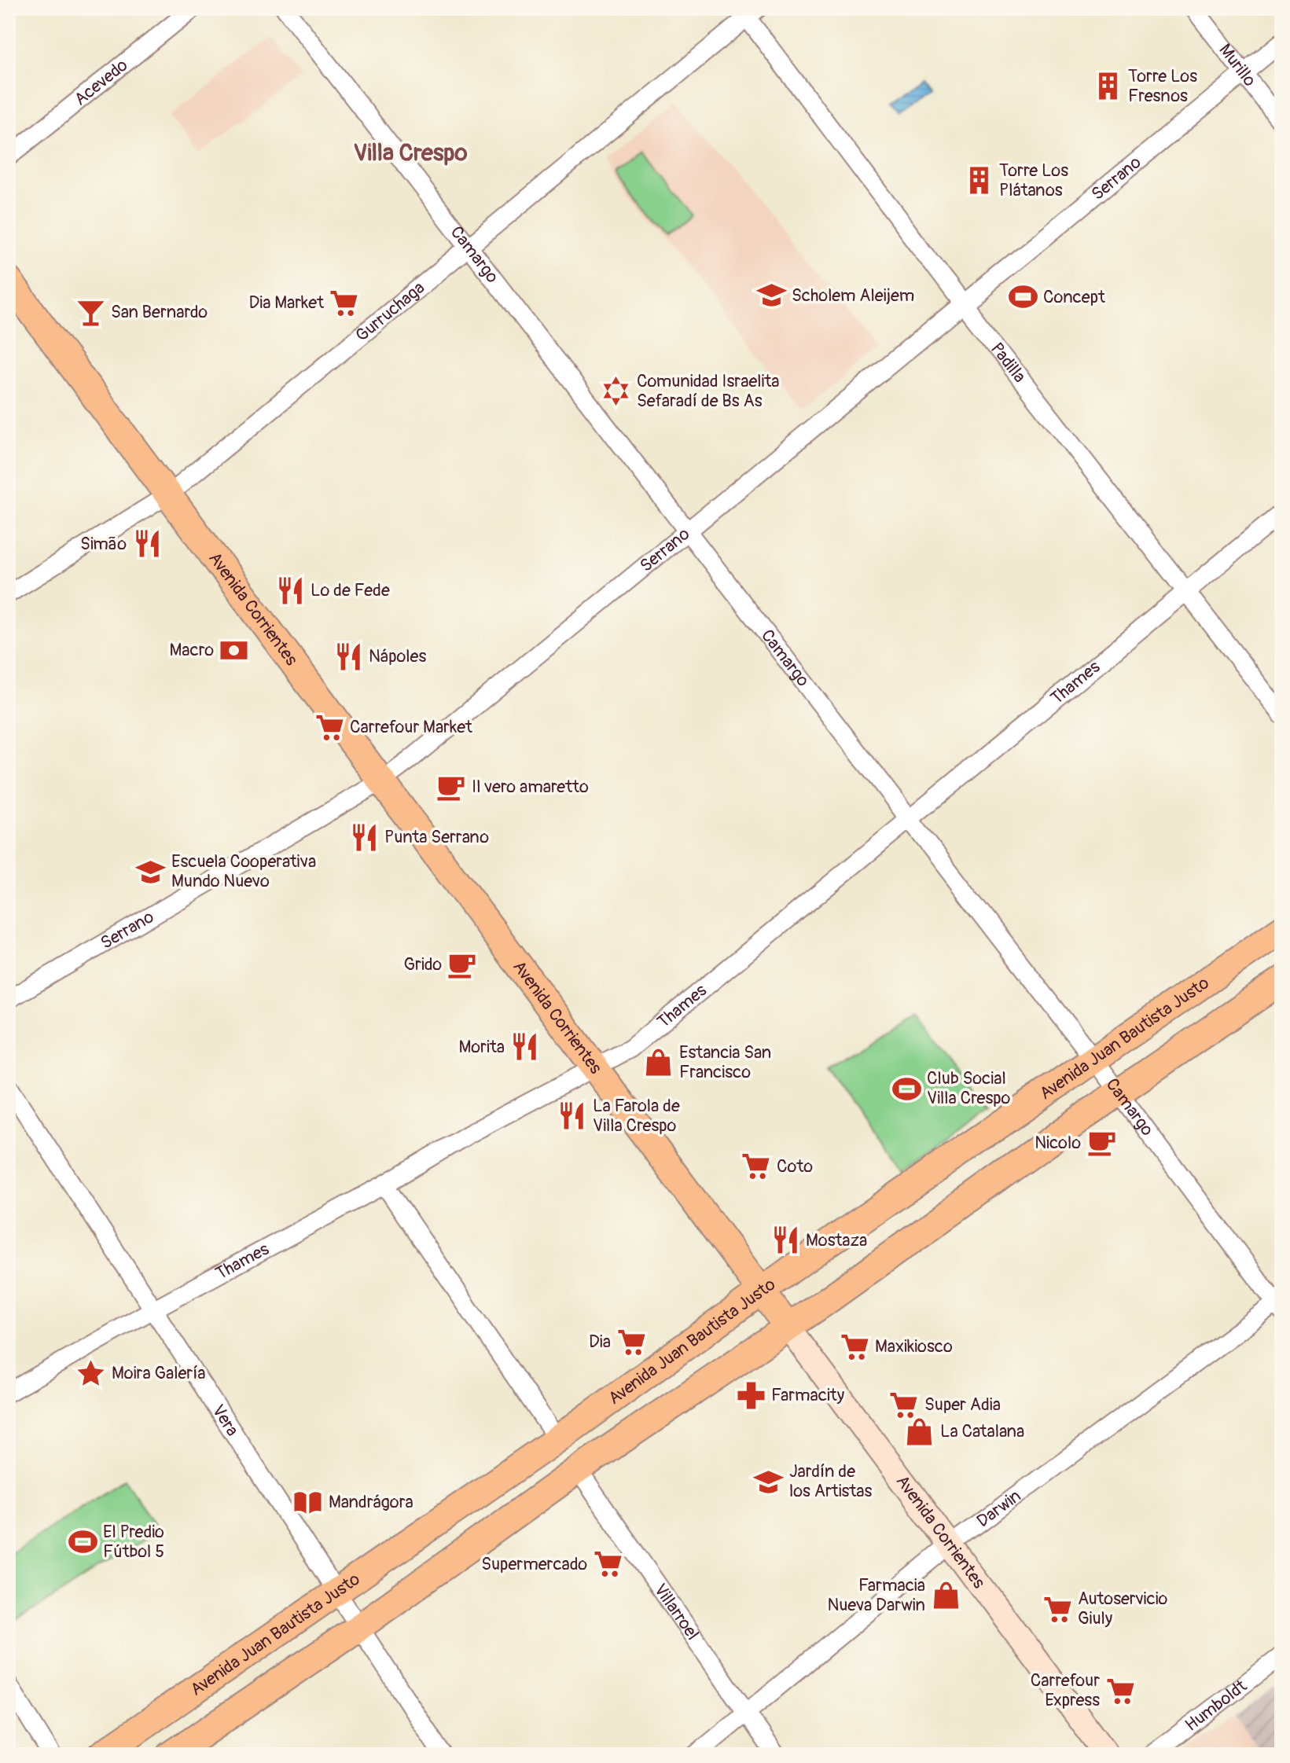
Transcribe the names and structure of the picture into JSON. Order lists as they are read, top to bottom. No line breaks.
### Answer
{"streets":{"main road":["Avenida Corrientes","Avenida Juan Bautista Justo"],"street":["Murillo","Acevedo","Serrano","Camargo","Gurruchaga","Padilla","Thames","Vera","Darwin","Villarroel","Humboldt"]},"crossings":[["Murillo","Serrano"],["Serrano","Camargo"],["Serrano","Padilla"],["Serrano","Avenida Corrientes"],["Camargo","Gurruchaga"],["Camargo","Thames"],["Camargo","Avenida Juan Bautista Justo"],["Camargo","Darwin"],["Gurruchaga","Padilla"],["Gurruchaga","Avenida Corrientes"],["Padilla","Thames"],["Avenida Corrientes","Thames"],["Avenida Corrientes","Avenida Juan Bautista Justo"],["Avenida Corrientes","Darwin"],["Thames","Vera"],["Avenida Juan Bautista Justo","Vera"],["Darwin","Villarroel"]],"districts":["Villa Crespo"],"places":{"building":["Torre Los Fresnos","Torre Los Plátanos"],"school or university":["Scholem Aleijem","Escuela Cooperativa Mundo Nuevo","Jardín de los Artistas"],"sports":["Concept","Club Social Villa Crespo","El Predio Fútbol 5"],"supermarket":["Dia Market","Carrefour Market","Coto","Dia","Maxikiosco","Super Adia","Supermercado","Autoservicio Giuly","Carrefour Express"],"bar":["San Bernardo"],"synagogue":["Comunidad Israelita Sefaradí de Bs As"],"restaurant":["Simão","Lo de Fede","Nápoles","Punta Serrano","Morita","La Farola de Villa Crespo","Mostaza"],"bank":["Macro"],"cafe":["Il vero amaretto","Grido","Nicolo"],"shop":["Estancia San Francisco","La Catalana","Farmacia Nueva Darwin"],"place":["Moira Galería"],"pharmacy":["Farmacity"],"library":["Mandrágora"]}}
